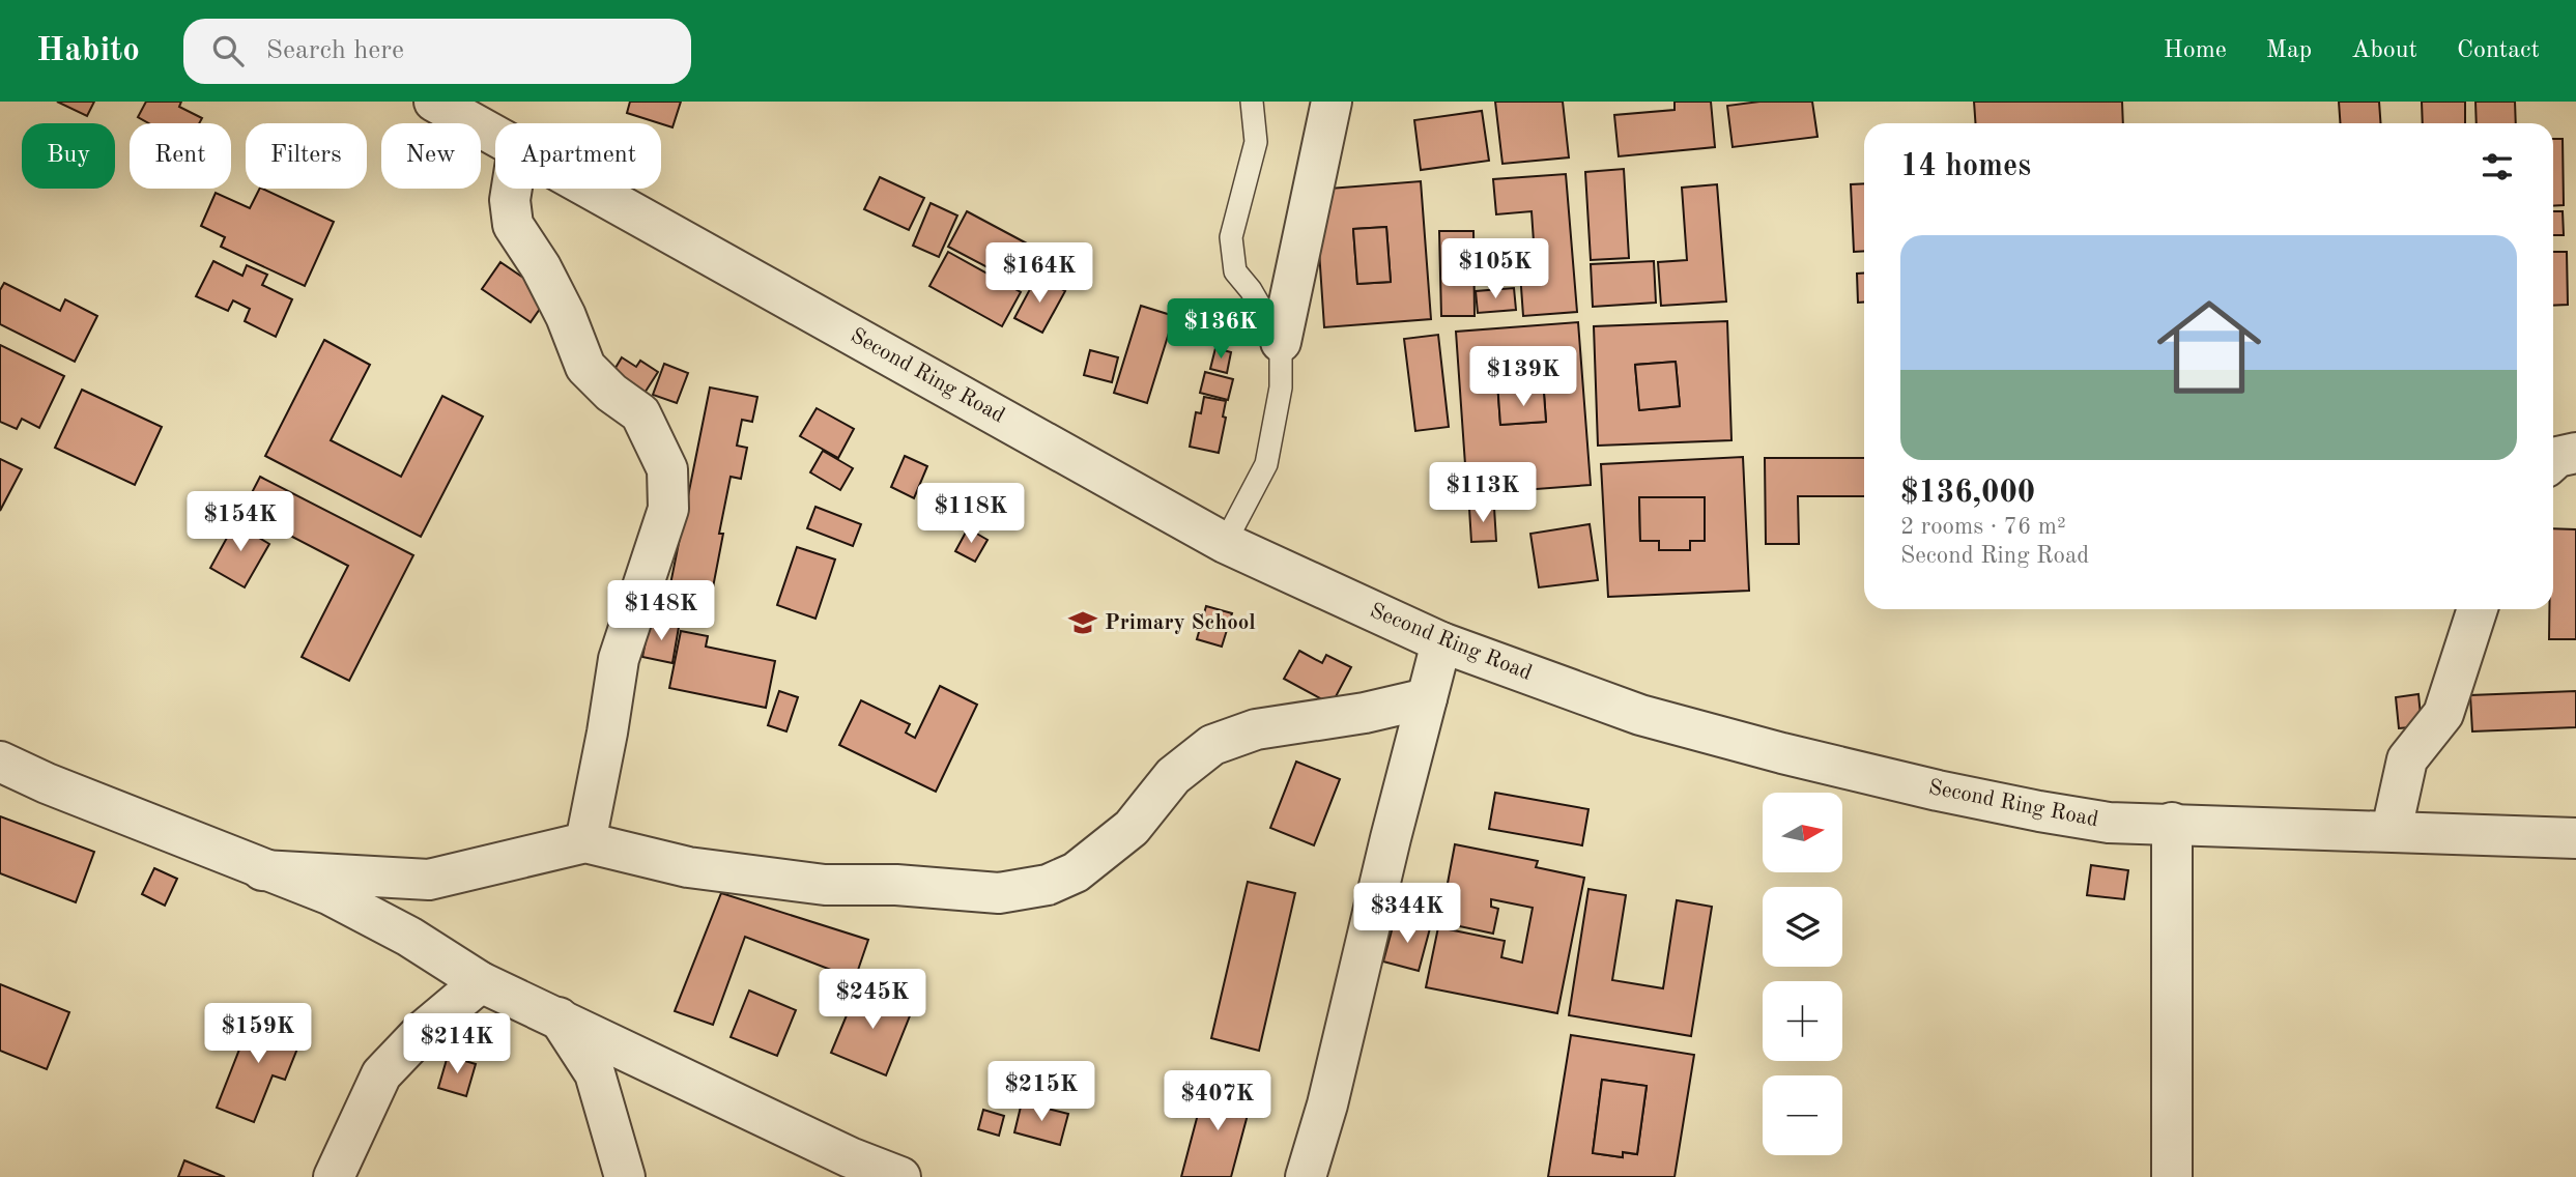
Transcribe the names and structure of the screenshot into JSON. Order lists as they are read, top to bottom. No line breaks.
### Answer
{"streets":{"street":["Second Ring Road"]},"places":{"school or university":["Primary School"]},"north":"right","page":{"header":"Habito","search":"Search here","nav":["Home","Map","About","Contact"],"chip":["Buy","Rent","Filters","New","Apartment"],"heading":"14 homes","list":[{"name":"$136,000","note":"2 rooms · 76 m² · Second Ring Road"}],"price":["$105K","$164K","$136K","$139K","$113K","$118K","$154K","$148K","$344K","$245K","$159K","$214K","$215K","$407K"],"map_buttons":["+","−"]}}
